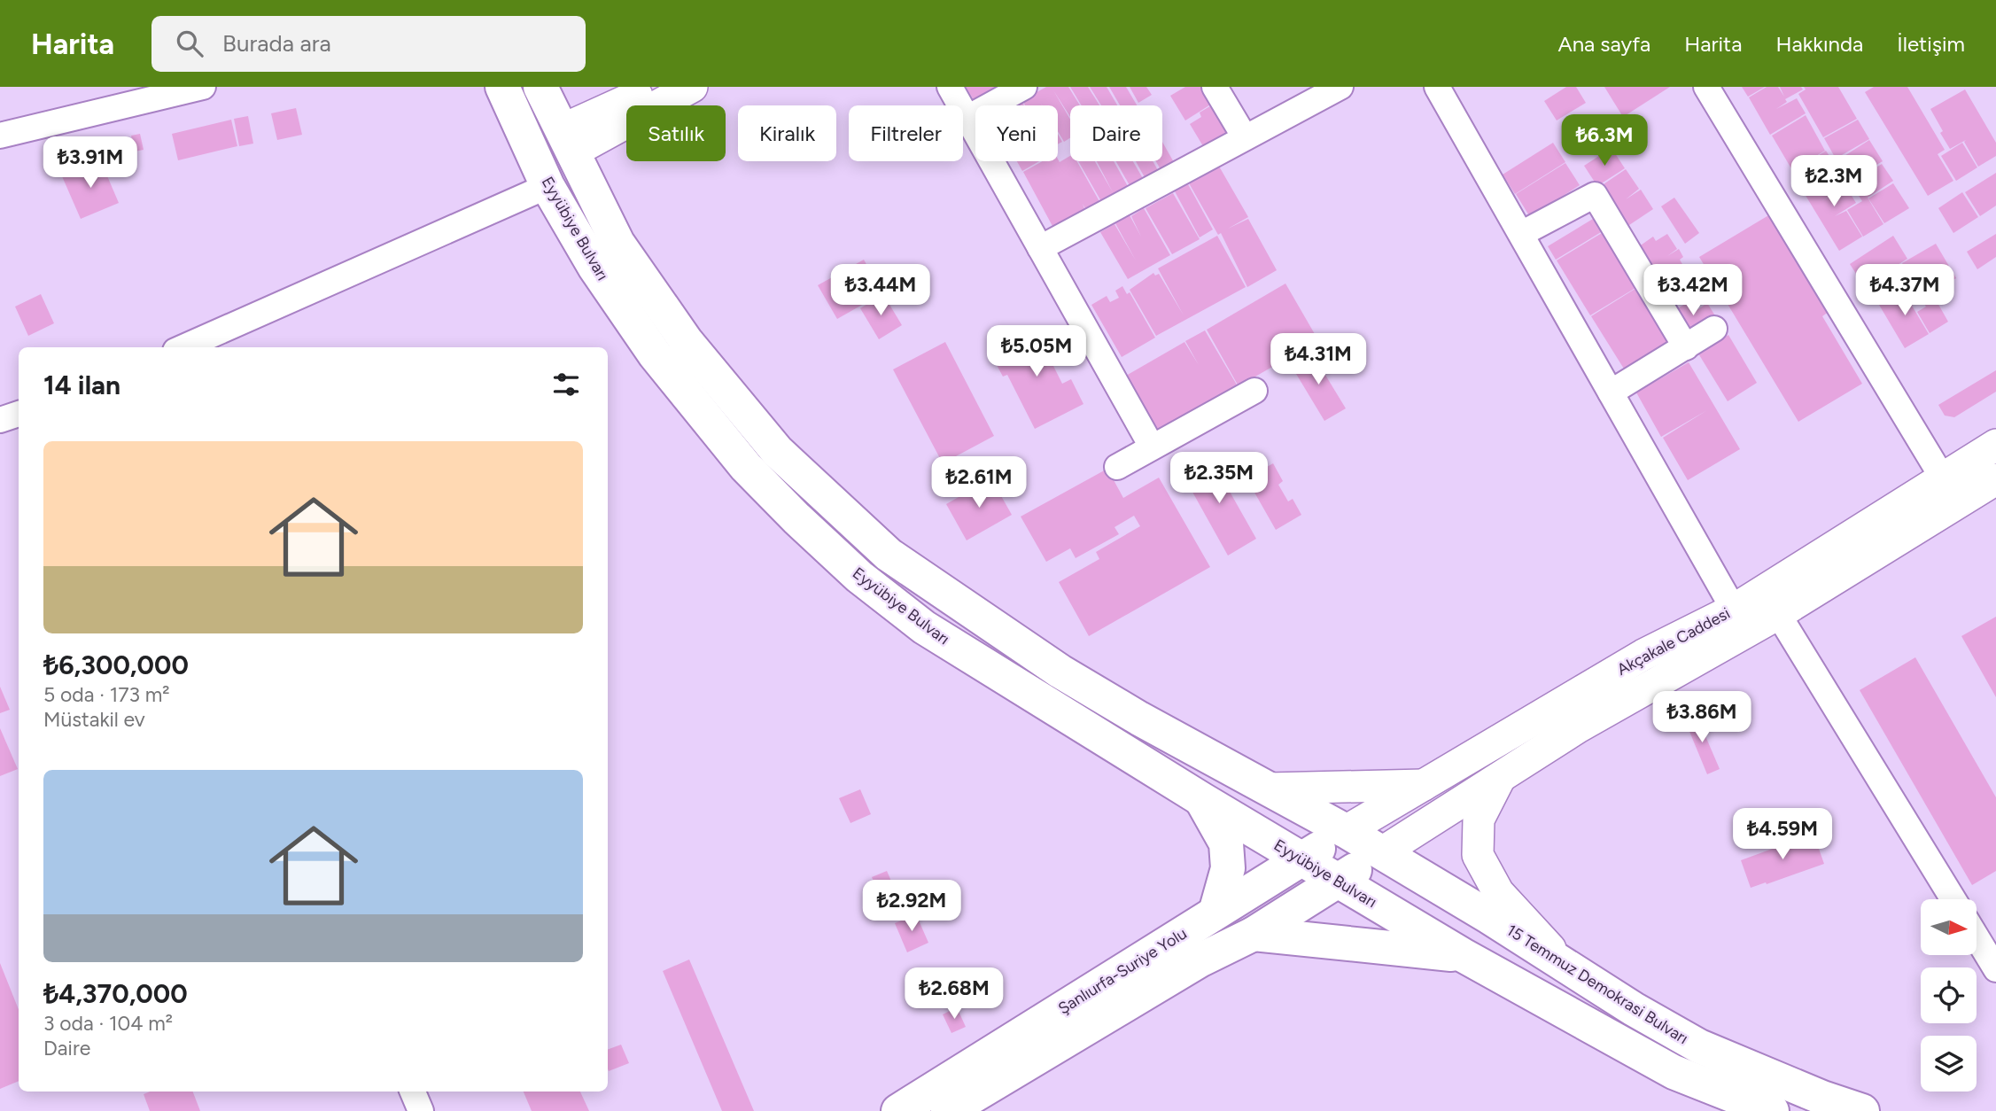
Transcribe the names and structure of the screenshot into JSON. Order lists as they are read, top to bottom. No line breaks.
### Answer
{"streets":{"highway":["Eyyübiye Bulvarı","Şanlıurfa-Suriye Yolu","15 Temmuz Demokrasi Bulvarı"],"main road":["Akçakale Caddesi"]},"crossings":[["Eyyübiye Bulvarı","Akçakale Caddesi"],["Eyyübiye Bulvarı","Şanlıurfa-Suriye Yolu"],["Eyyübiye Bulvarı","15 Temmuz Demokrasi Bulvarı"],["Akçakale Caddesi","Şanlıurfa-Suriye Yolu"],["Akçakale Caddesi","15 Temmuz Demokrasi Bulvarı"],["Şanlıurfa-Suriye Yolu","15 Temmuz Demokrasi Bulvarı"]],"north":"right","page":{"header":"Harita","search":"Burada ara","nav":["Ana sayfa","Harita","Hakkında","İletişim"],"chip":["Satılık","Kiralık","Filtreler","Yeni","Daire"],"price":["₺6.3M","₺3.91M","₺2.3M","₺3.44M","₺3.42M","₺4.37M","₺5.05M","₺4.31M","₺2.35M","₺2.61M","₺3.86M","₺4.59M","₺2.92M","₺2.68M"],"heading":"14 ilan","list":[{"name":"₺6,300,000","note":"5 oda · 173 m² · Müstakil ev"},{"name":"₺4,370,000","note":"3 oda · 104 m² · Daire"}]}}
